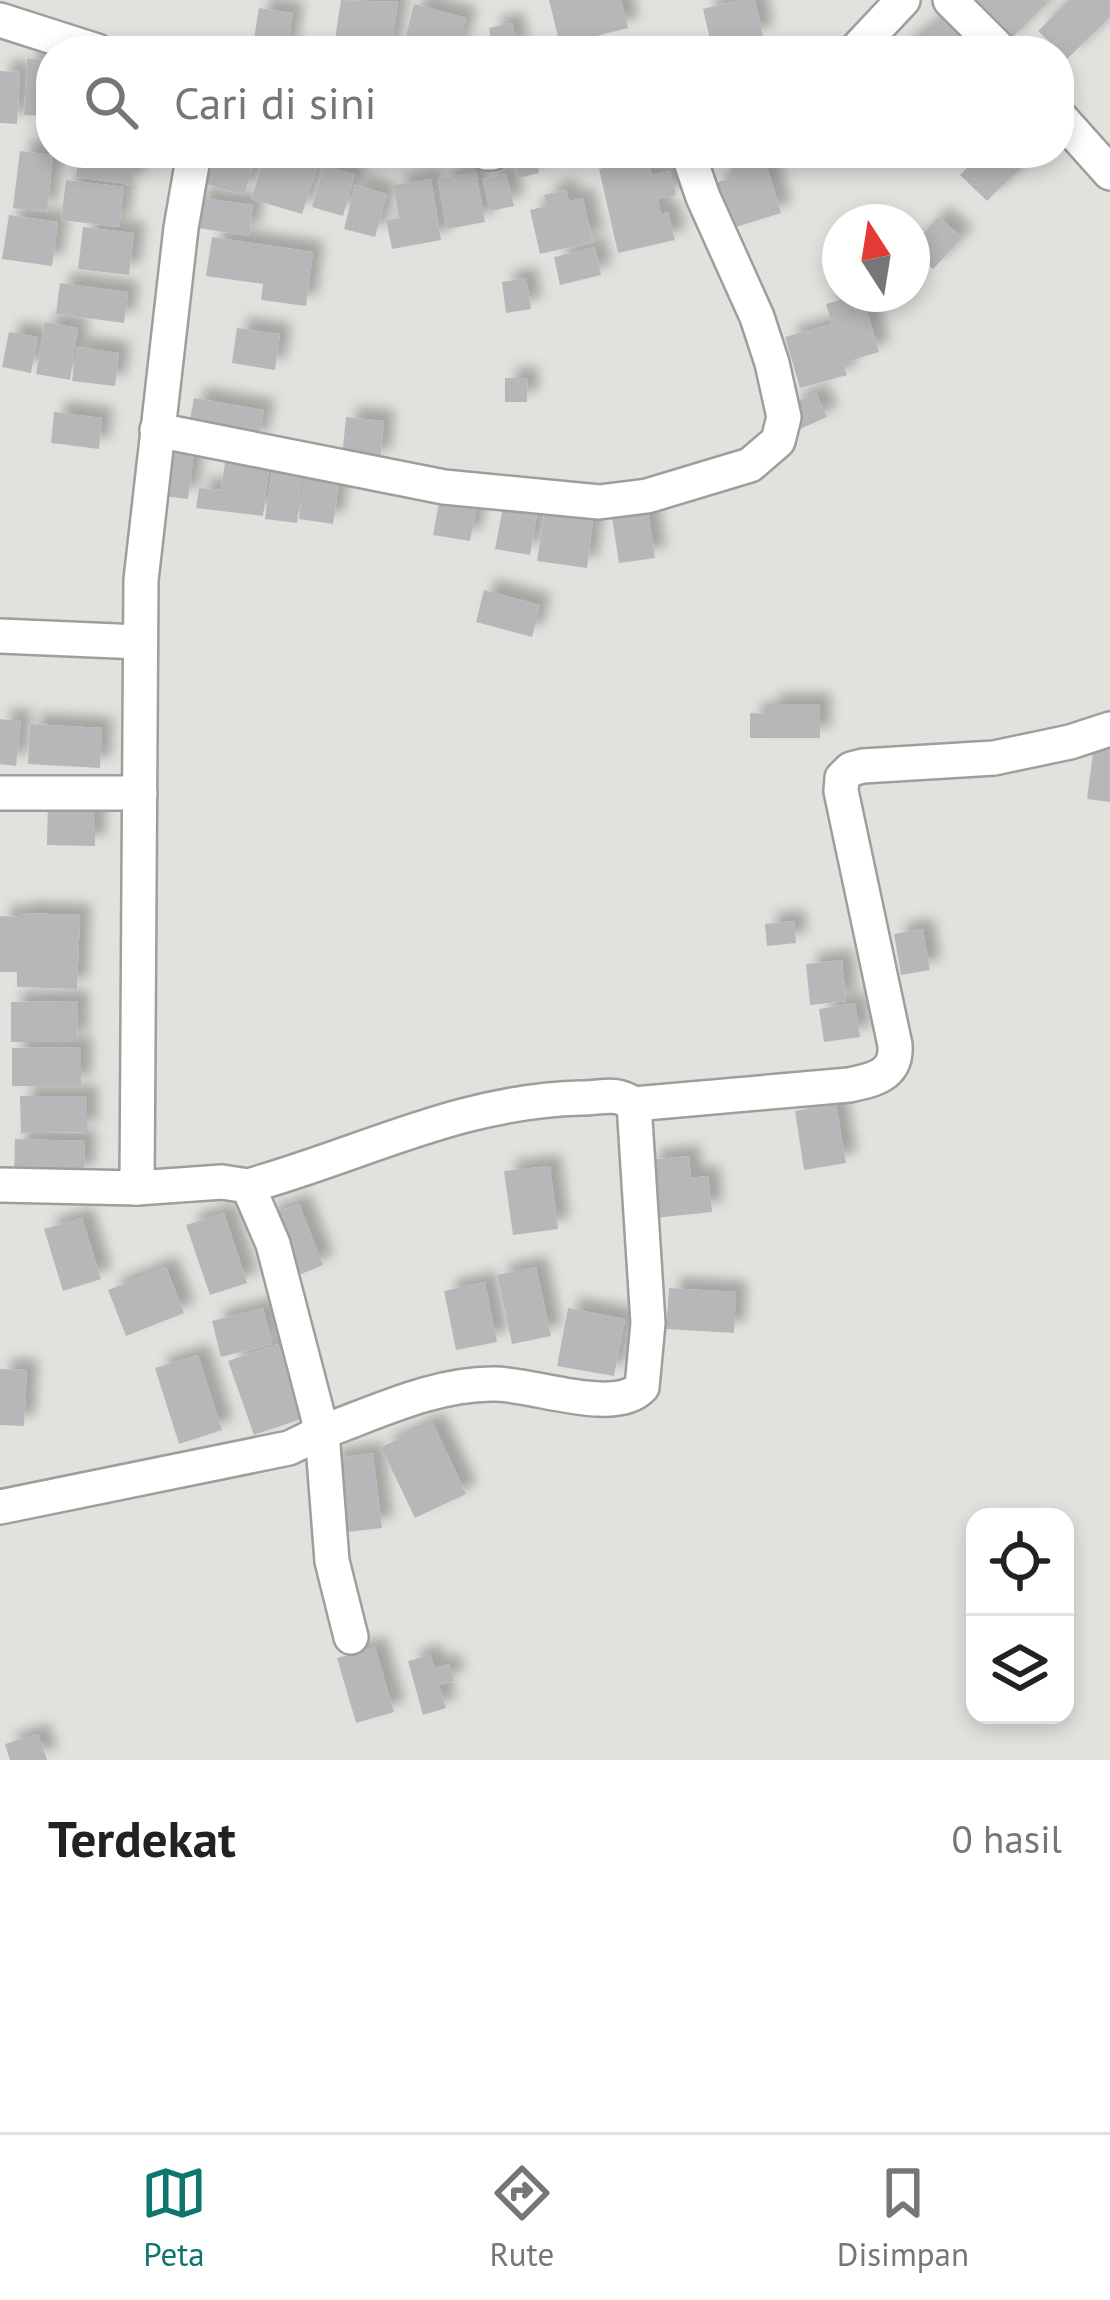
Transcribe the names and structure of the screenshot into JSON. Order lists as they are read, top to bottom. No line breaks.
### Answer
{"north":"top","page":{"search":"Cari di sini","heading":["Terdekat","0 hasil"],"nav":["Peta","Rute","Disimpan"]}}
